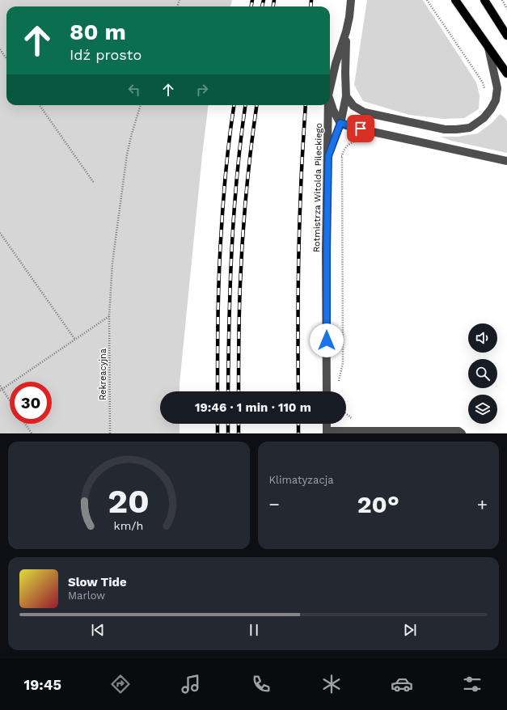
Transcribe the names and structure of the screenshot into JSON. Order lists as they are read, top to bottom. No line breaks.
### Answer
{"streets":{"street":["Rotmistrza Witolda Pileckiego"],"path":["Rekreacyjna"]},"page":{"turn":["80 m","Idź prosto"],"limit":"30","trip":"19:46 · 1 min · 110 m","tile":"Klimatyzacja","heat":["−","20°","+"],"song":["Slow Tide","Marlow"],"tabs":"19:45","gauge":["20","km/h"]}}
